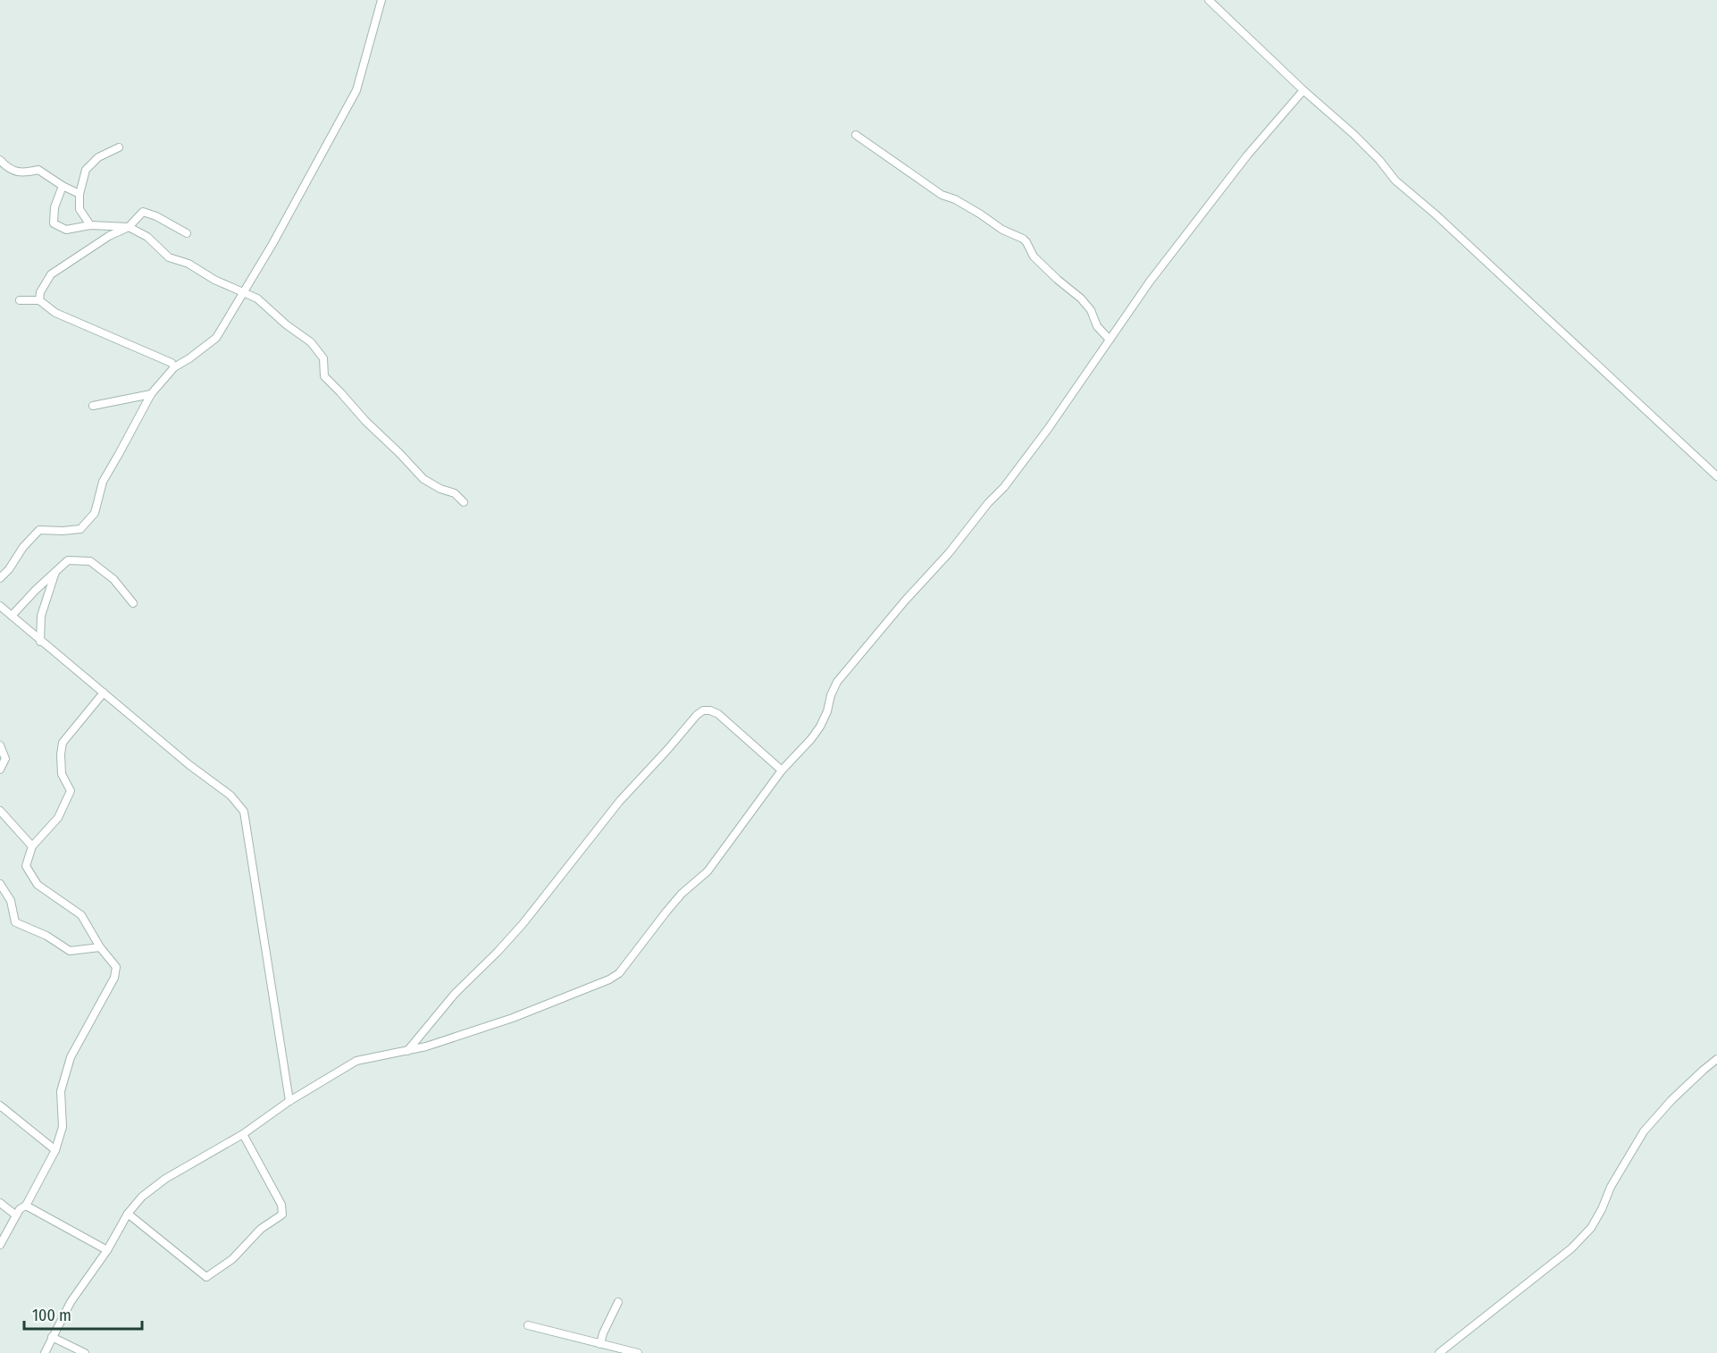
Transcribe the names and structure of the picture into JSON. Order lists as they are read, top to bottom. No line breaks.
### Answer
{"scale_bar":"100 m"}
